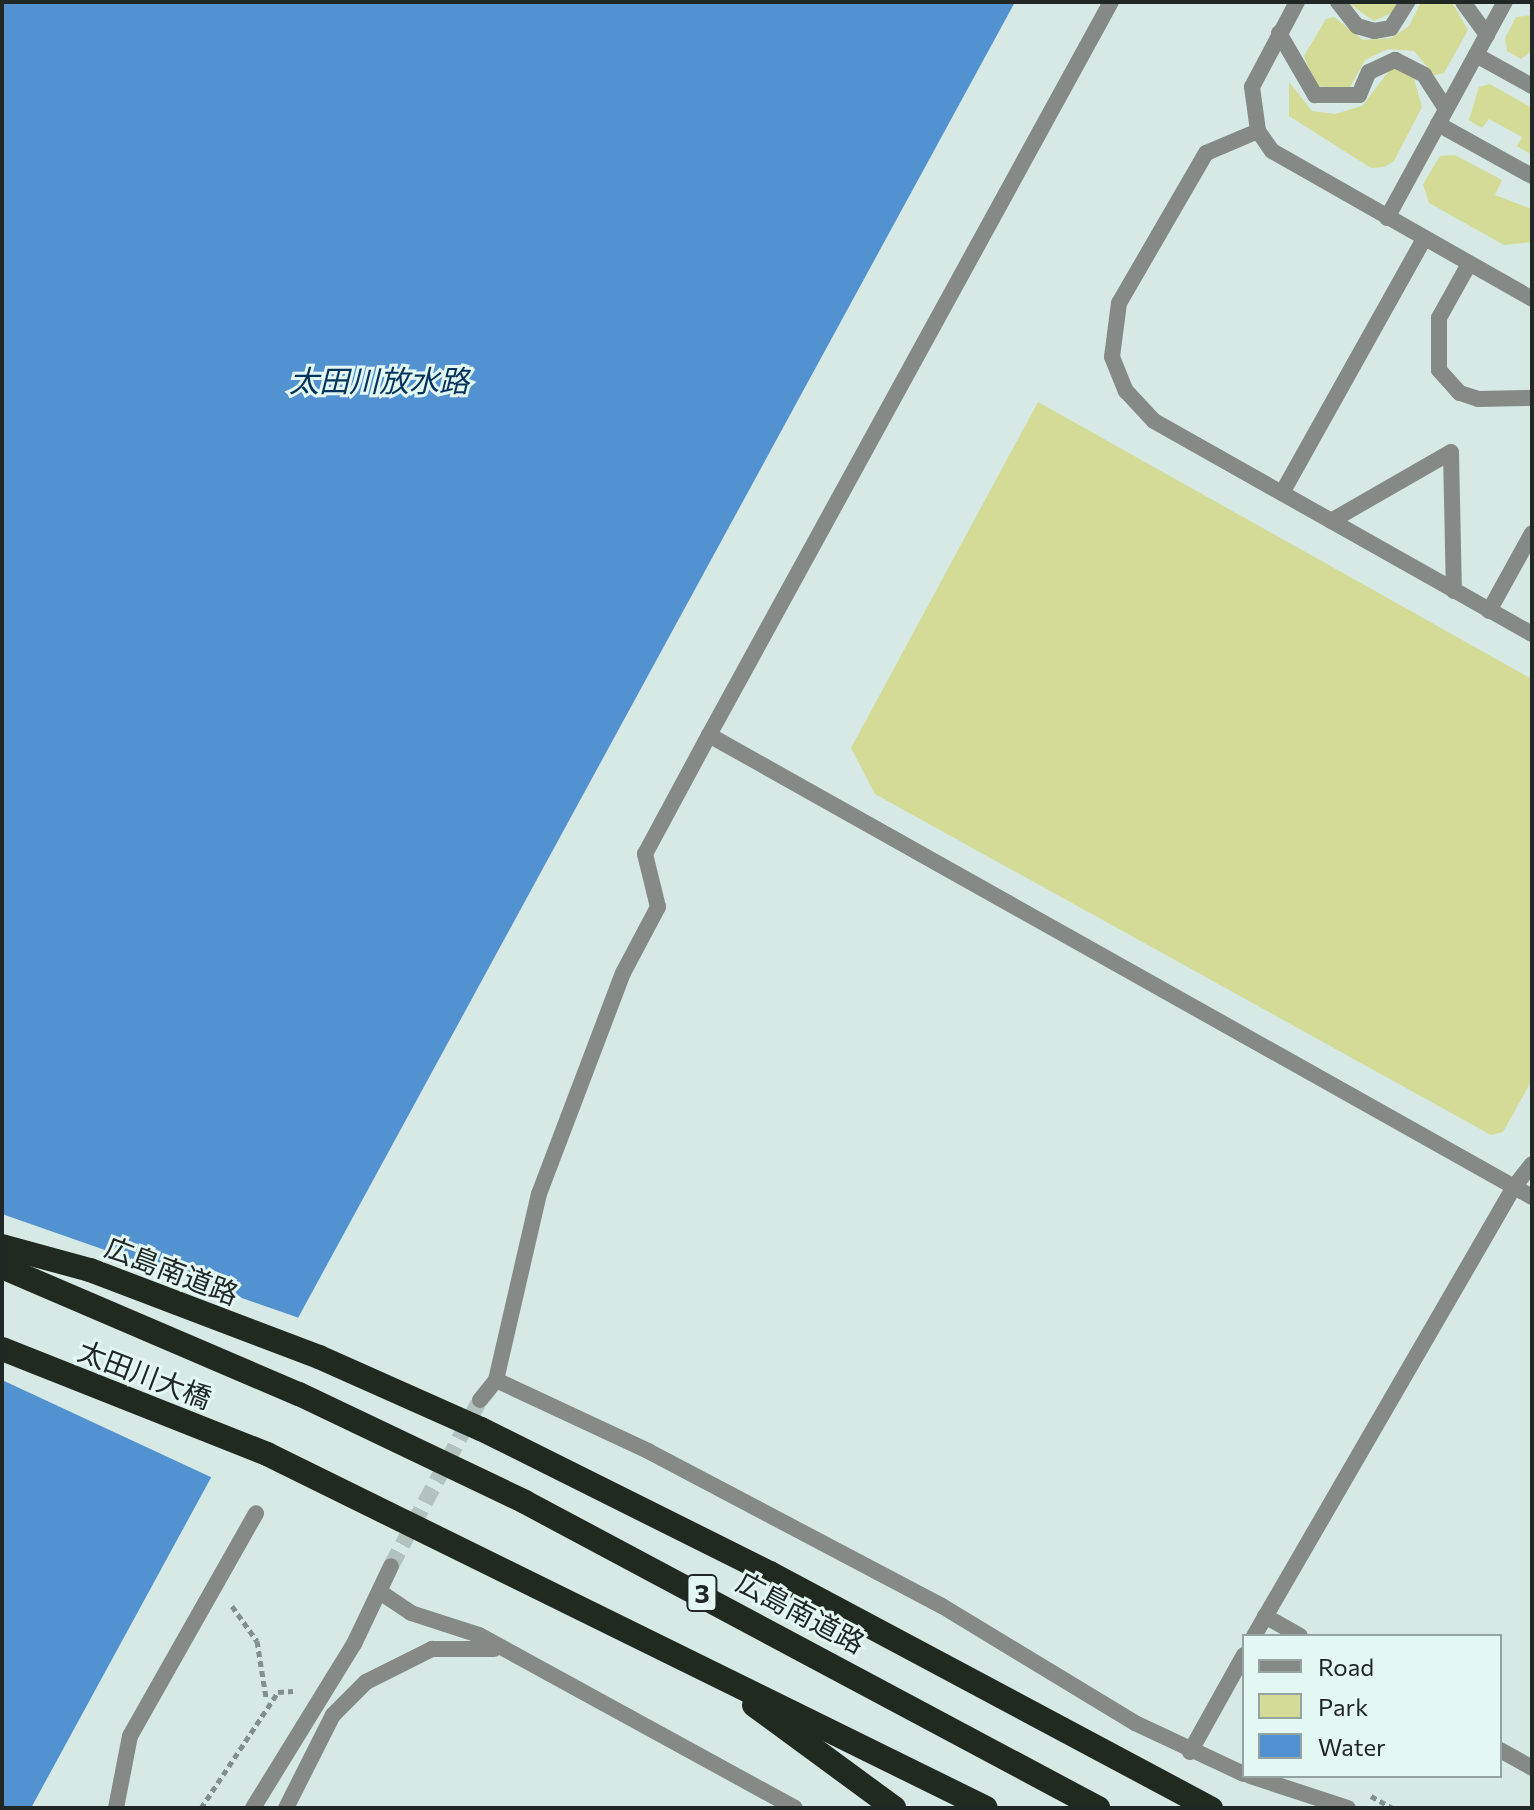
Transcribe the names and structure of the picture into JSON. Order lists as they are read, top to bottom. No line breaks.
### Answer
{"streets":{"highway":["広島南道路","太田川大橋","3"]},"crossings":[["広島南道路","太田川大橋"],["太田川大橋","3"]],"water":["太田川放水路"],"legend":["Road","Park","Water"]}
